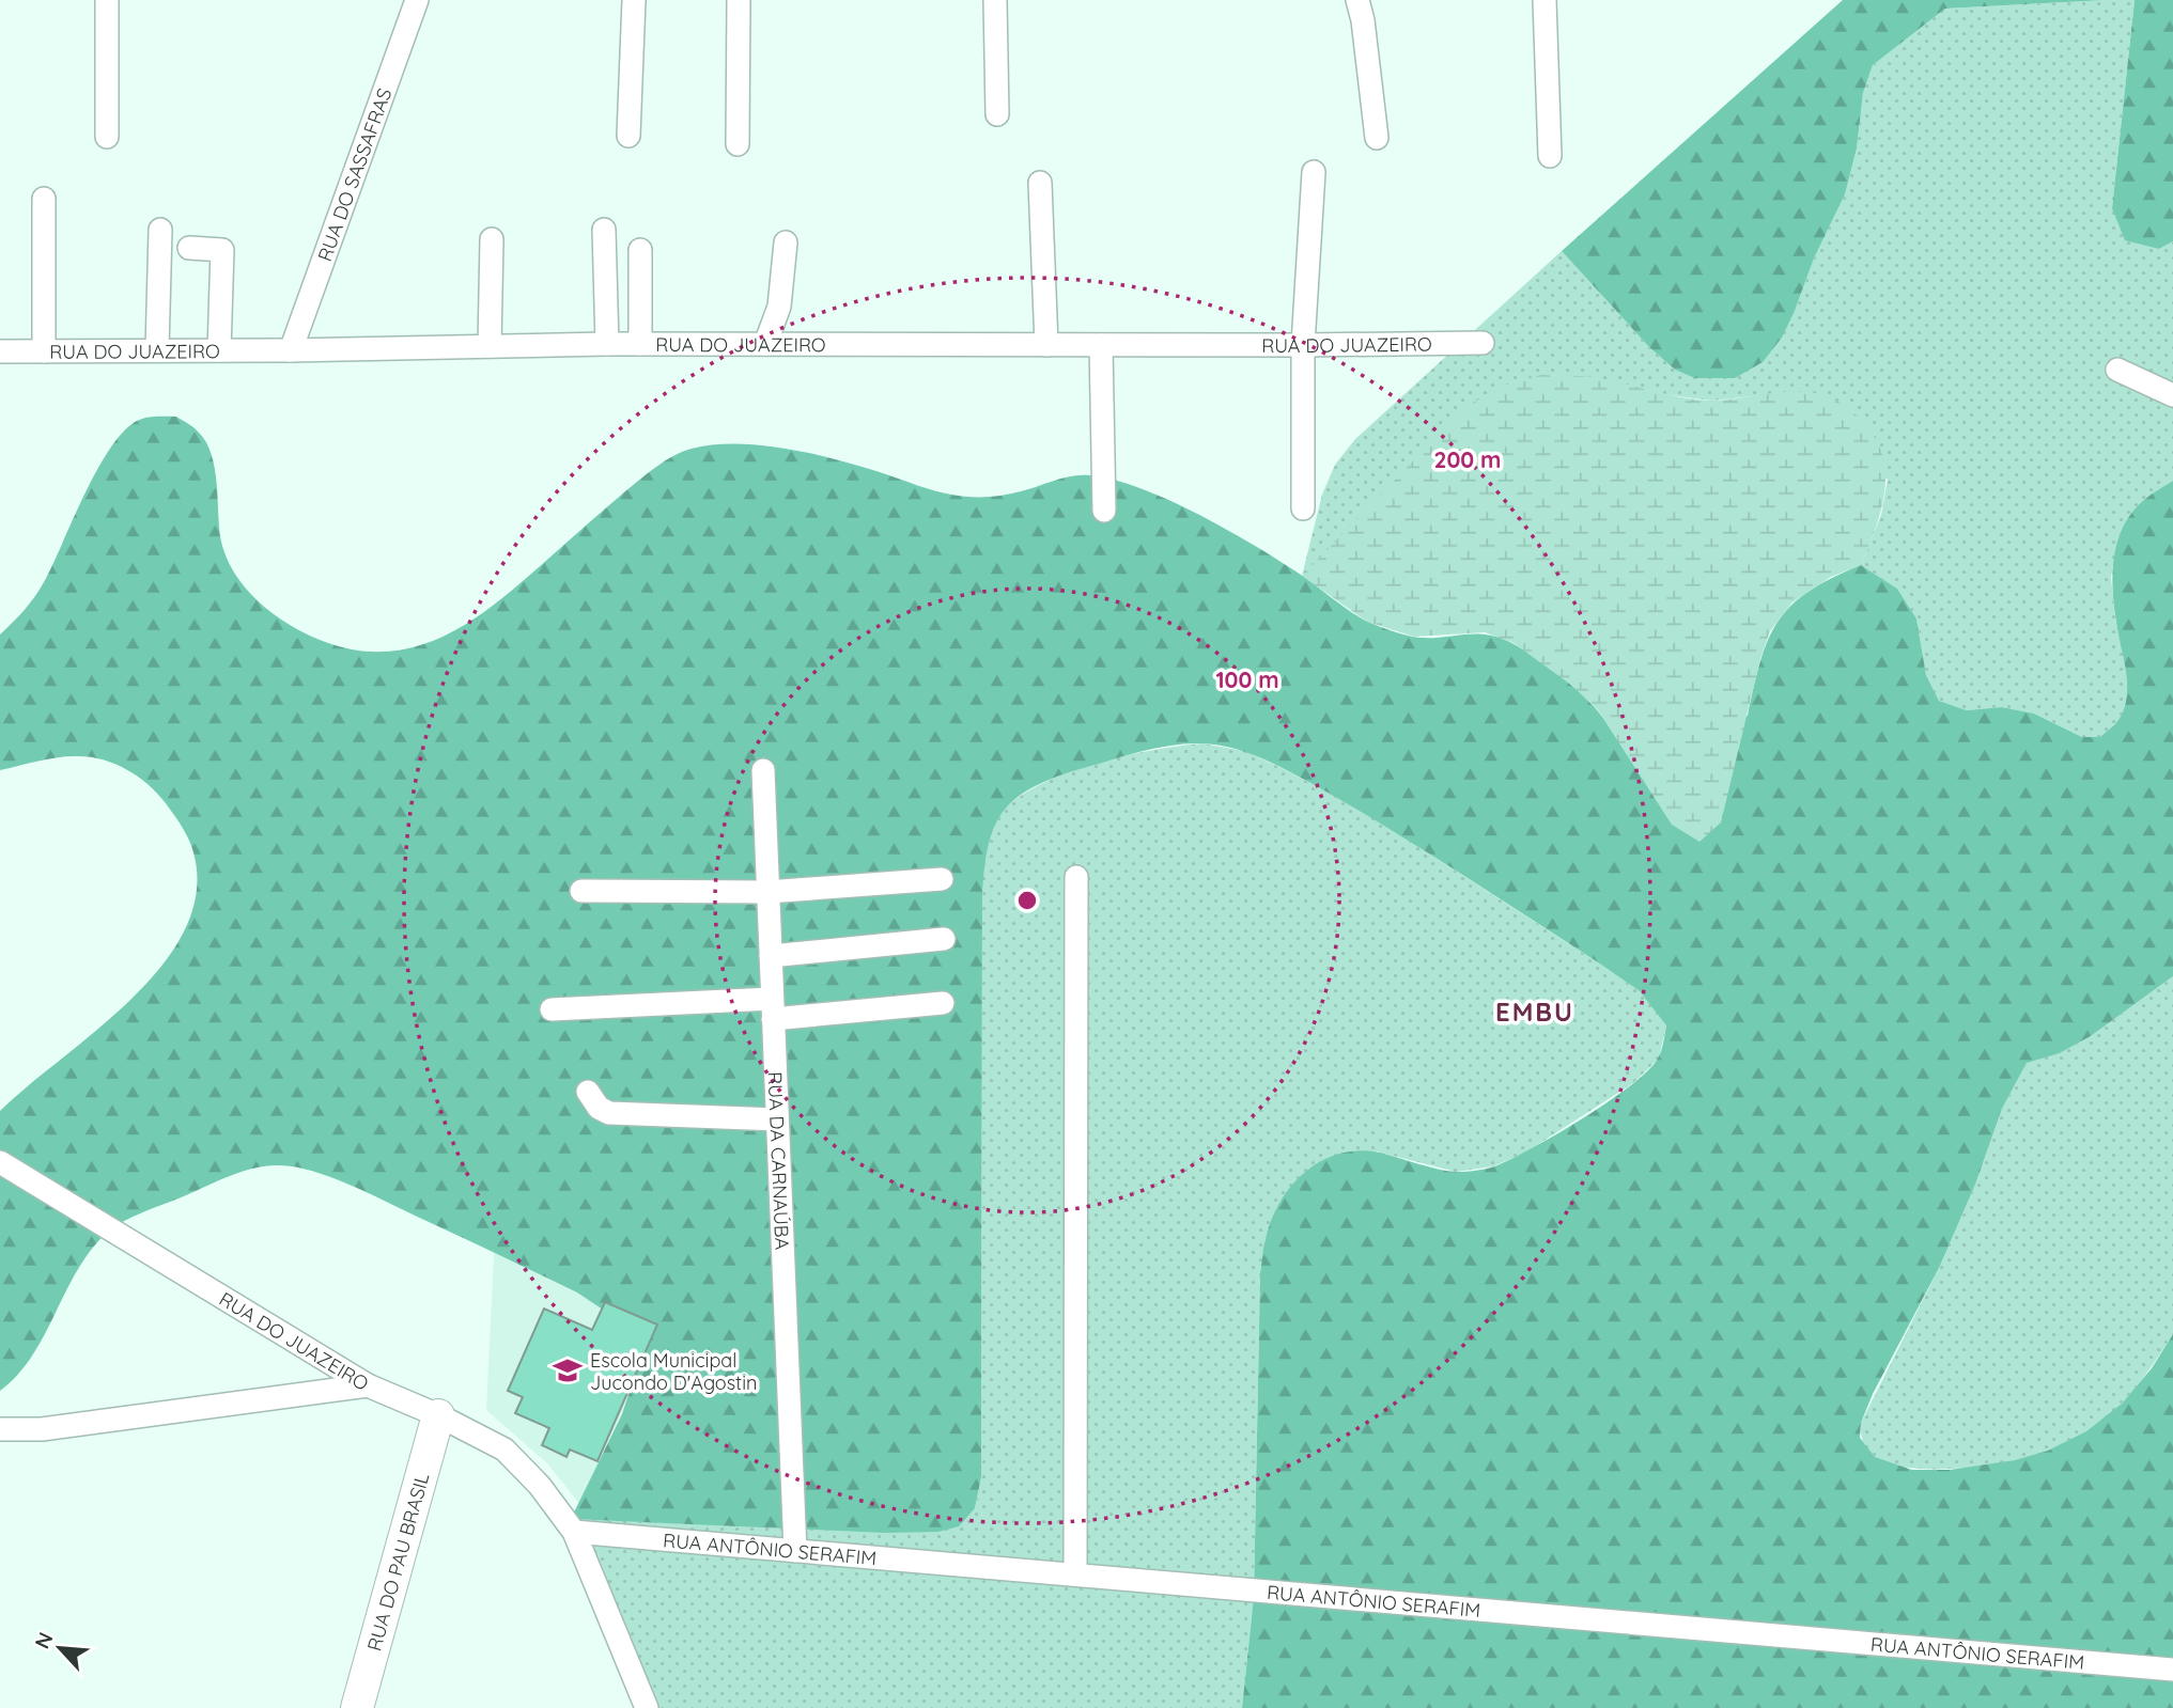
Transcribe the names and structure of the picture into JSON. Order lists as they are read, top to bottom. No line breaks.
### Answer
{"streets":{"street":["RUA DO SASSAFRAS","RUA DO JUAZEIRO","RUA DA CARNAÚBA","RUA ANTÔNIO SERAFIM","RUA DO PAU BRASIL"]},"crossings":[["RUA DO SASSAFRAS","RUA DO JUAZEIRO"],["RUA DO JUAZEIRO","RUA ANTÔNIO SERAFIM"],["RUA DO JUAZEIRO","RUA DO PAU BRASIL"],["RUA DA CARNAÚBA","RUA ANTÔNIO SERAFIM"]],"districts":["EMBU"],"places":{"school or university":["Escola Municipal Jucondo D'Agostin"]},"north":"top left","rings":["200 m","100 m"]}
